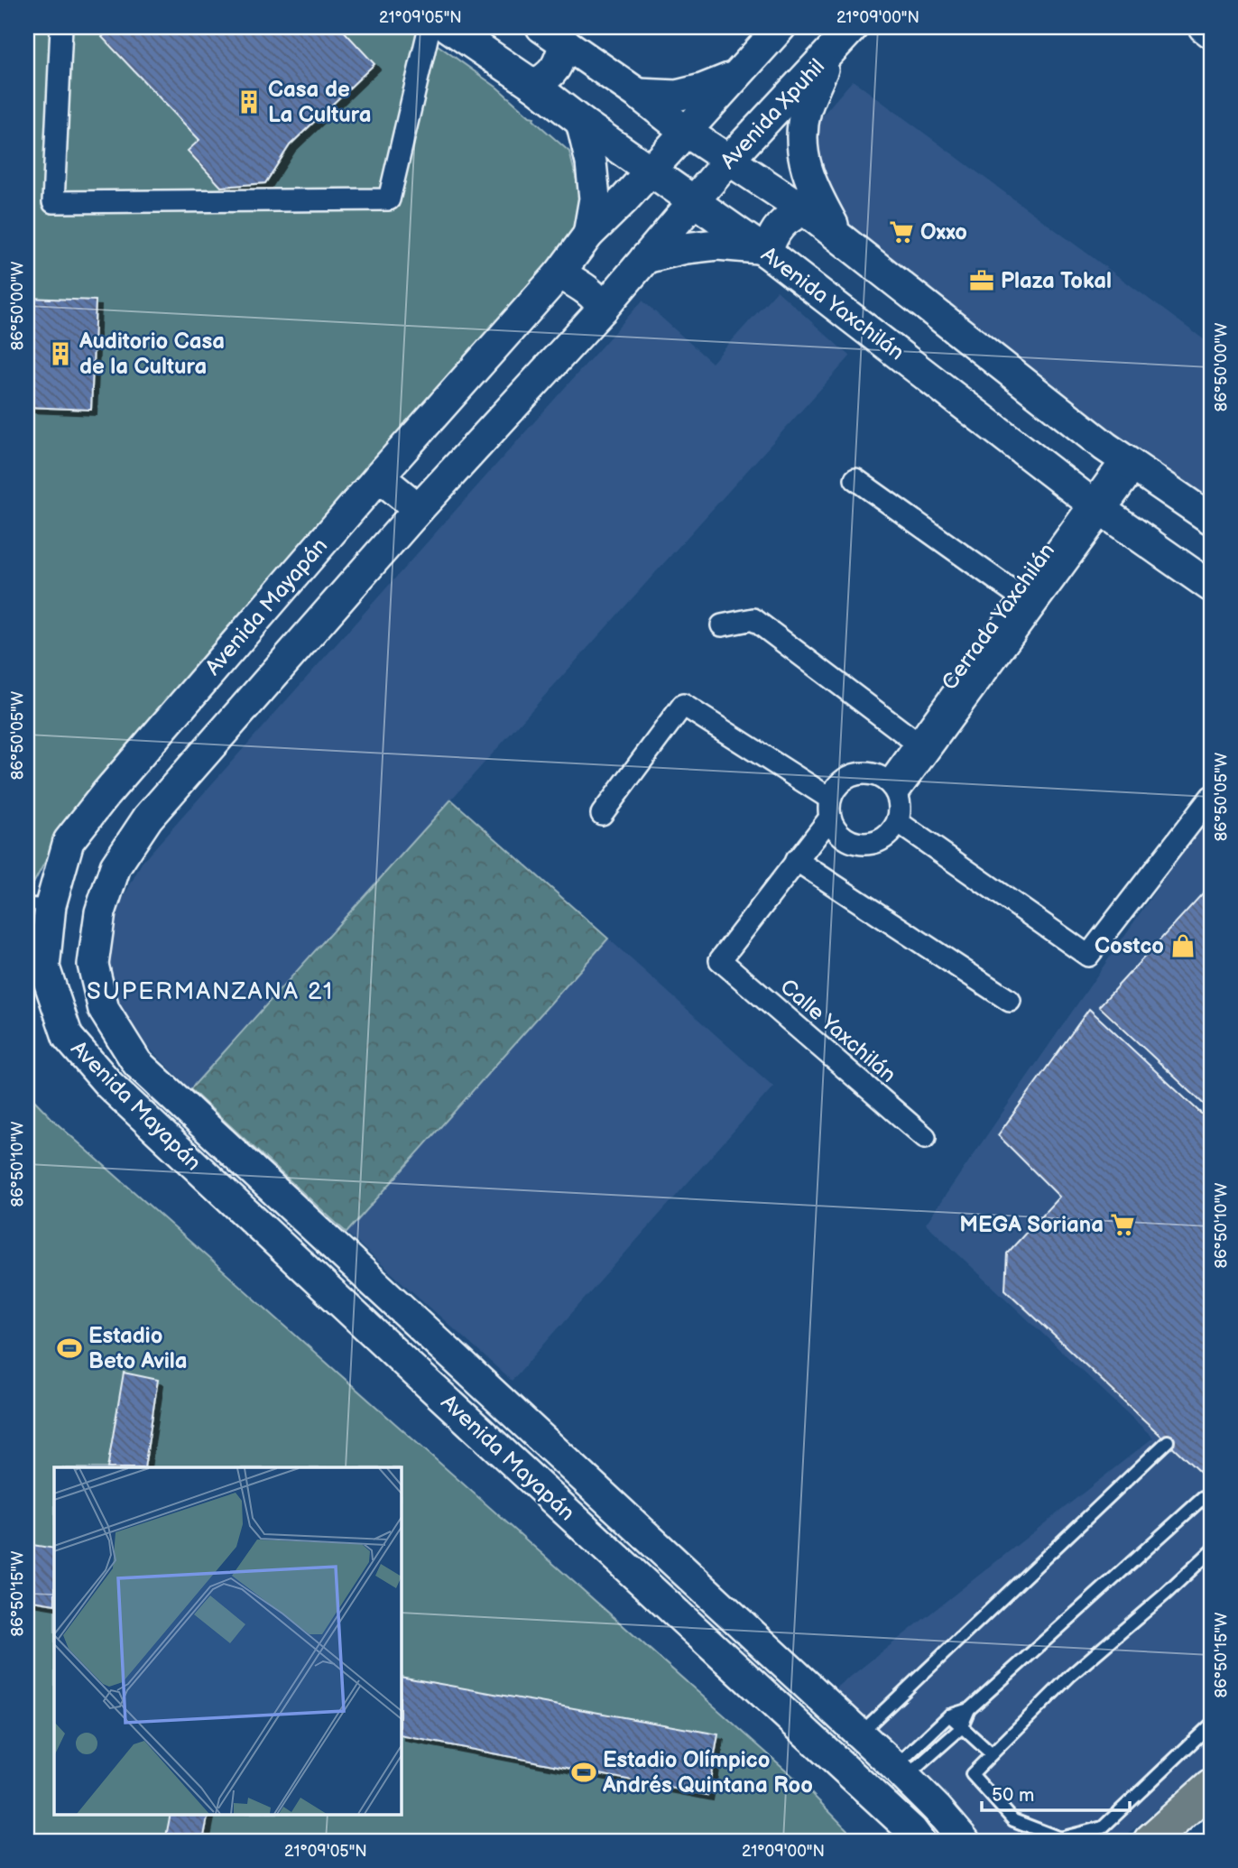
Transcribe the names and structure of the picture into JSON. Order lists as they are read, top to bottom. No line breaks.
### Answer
{"streets":{"street":["Avenida Xpuhil","Avenida Yaxchilán","Avenida Mayapán","Cerrada Yaxchilán","Calle Yaxchilán"]},"crossings":[["Avenida Xpuhil","Avenida Yaxchilán"],["Avenida Xpuhil","Avenida Mayapán"],["Avenida Yaxchilán","Avenida Mayapán"],["Avenida Yaxchilán","Cerrada Yaxchilán"]],"districts":["SUPERMANZANA 21"],"places":{"building":["Casa de La Cultura","Auditorio Casa de la Cultura"],"supermarket":["Oxxo","MEGA Soriana"],"office":["Plaza Tokal"],"shop":["Costco"],"sports":["Estadio Beto Avila","Estadio Olímpico Andrés Quintana Roo"]},"scale_bar":"50 m","coordinates":["21°09'05\"N","21°09'00\"N","86°50'00\"W","86°50'05\"W","86°50'10\"W","86°50'15\"W"]}
